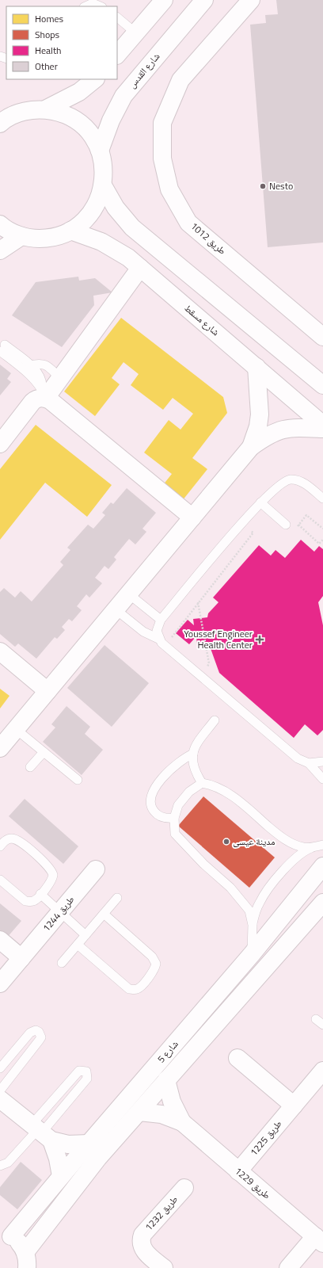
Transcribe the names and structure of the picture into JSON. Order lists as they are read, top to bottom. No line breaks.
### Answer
{"streets":{"street":["شارع القدس","طريق 1012","شارع مسقط","طريق 1244","شارع 5","طريق 1225","طريق 1229","طريق 1232"]},"crossings":[["شارع 5","طريق 1229"],["طريق 1225","طريق 1229"]],"places":{"other":["Nesto","مدينة عيسى"],"health":["Youssef Engineer Health Center"]},"legend":["Homes","Shops","Health","Other"]}
